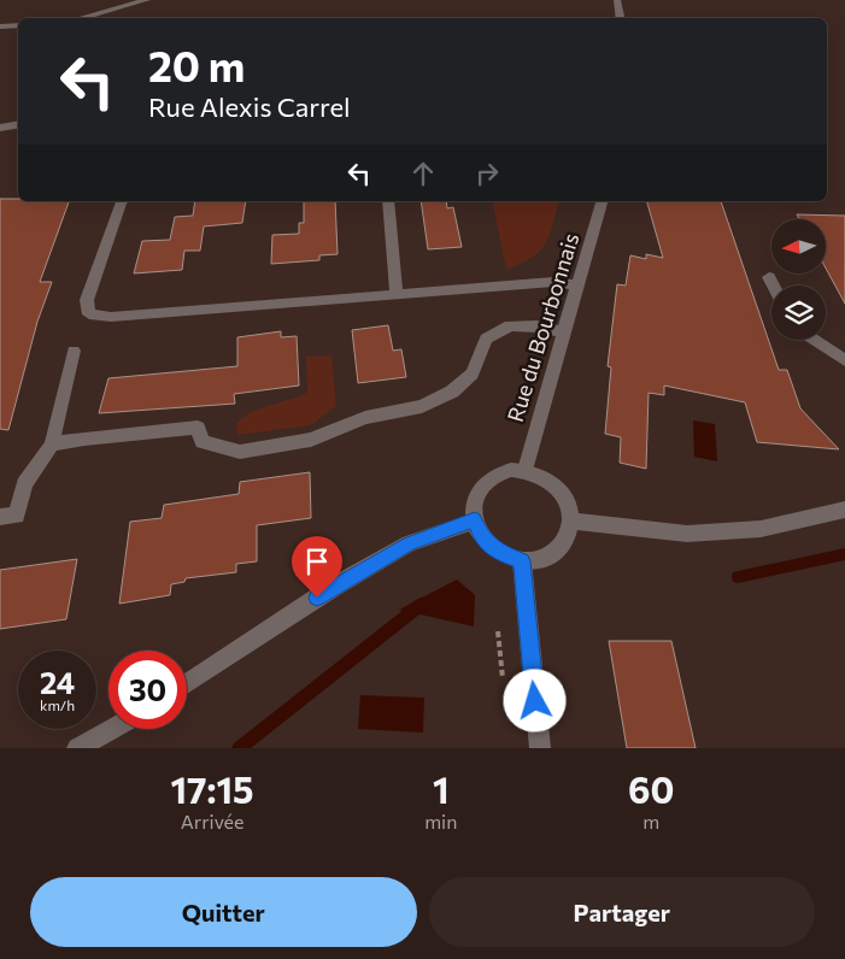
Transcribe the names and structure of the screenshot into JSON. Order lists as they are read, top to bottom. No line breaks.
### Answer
{"streets":{"street":["Rue du Bourbonnais"]},"north":"left","page":{"turn":["20 m","Rue Alexis Carrel"],"speed":"24 km/h","limit":"30","eta":["17:15","Arrivée","1","min","60","m"],"buttons":["Quitter","Partager"]}}
